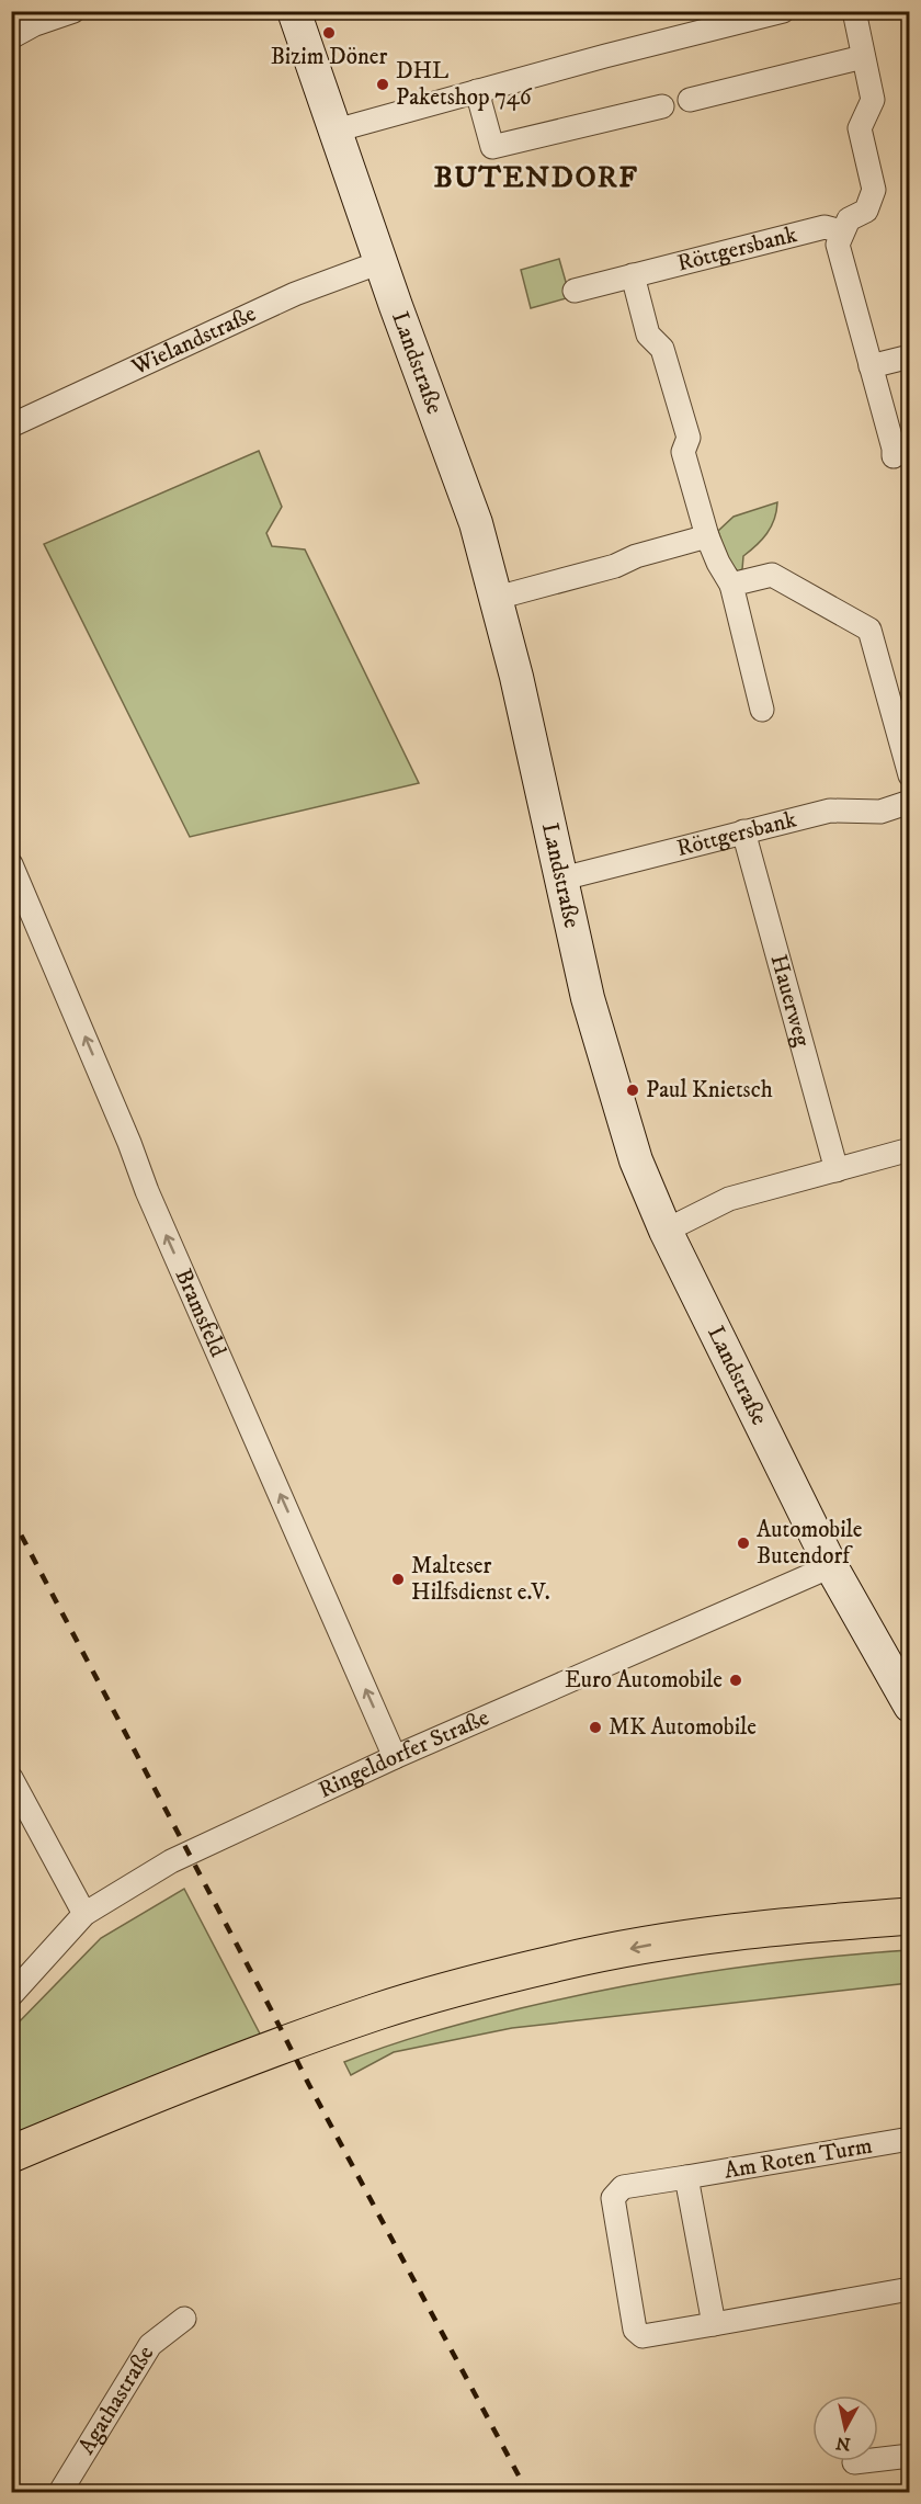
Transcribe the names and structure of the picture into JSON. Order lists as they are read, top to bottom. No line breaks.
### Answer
{"streets":{"street":["Röttgersbank","Wielandstraße","Landstraße","Hauerweg","Bramsfeld","Ringeldorfer Straße","Am Roten Turm","Agathastraße"]},"crossings":[["Röttgersbank","Landstraße"],["Röttgersbank","Hauerweg"],["Wielandstraße","Landstraße"],["Landstraße","Ringeldorfer Straße"],["Bramsfeld","Ringeldorfer Straße"]],"one_way":["Bramsfeld"],"districts":["BUTENDORF"],"places":["Bizim Döner","DHL Paketshop 746","Paul Knietsch","Automobile Butendorf","Malteser Hilfsdienst e.V.","Euro Automobile","MK Automobile"],"north":"bottom"}
